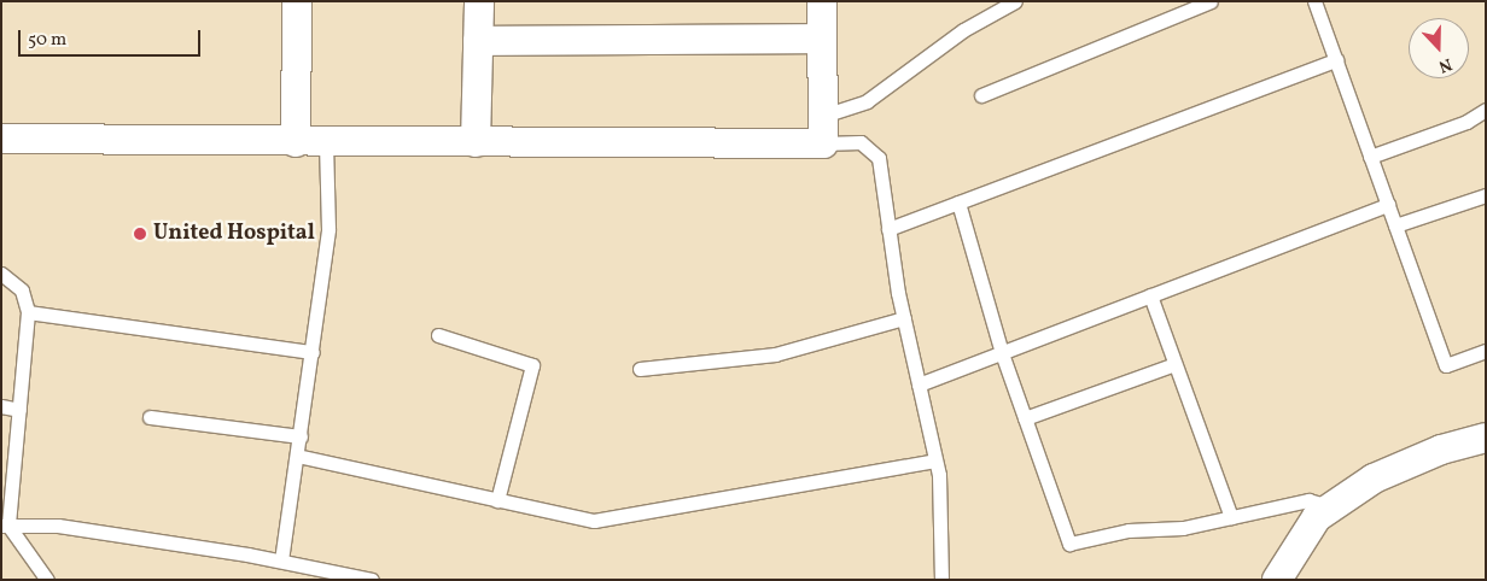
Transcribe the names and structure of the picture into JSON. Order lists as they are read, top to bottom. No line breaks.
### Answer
{"places":["United Hospital"],"scale_bar":"50 m","north":"bottom"}
